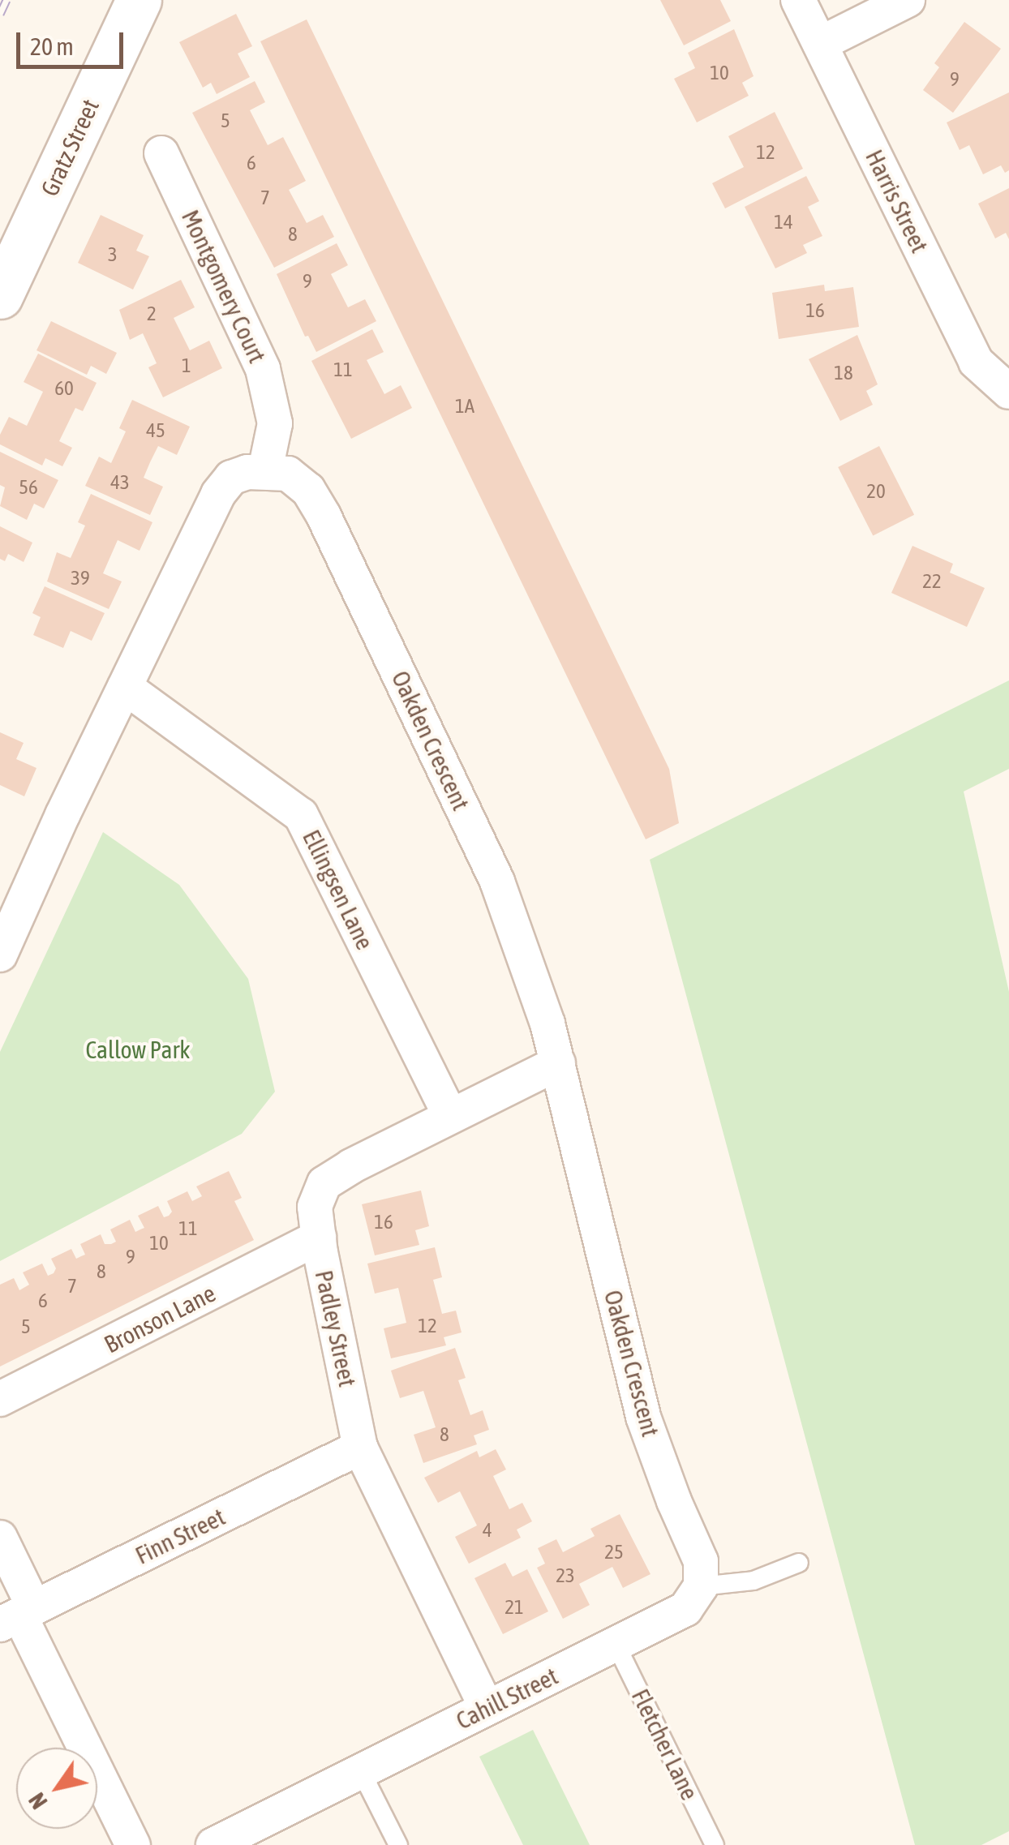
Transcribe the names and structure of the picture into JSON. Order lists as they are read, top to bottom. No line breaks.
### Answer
{"streets":{"street":["Gratz Street","Harris Street","Montgomery Court","Oakden Crescent","Ellingsen Lane","Bronson Lane","Padley Street","Finn Street","Cahill Street"],"lane":["Fletcher Lane"]},"crossings":[["Montgomery Court","Oakden Crescent"],["Oakden Crescent","Padley Street"],["Oakden Crescent","Cahill Street"],["Ellingsen Lane","Padley Street"],["Bronson Lane","Padley Street"],["Padley Street","Finn Street"],["Padley Street","Cahill Street"],["Cahill Street","Fletcher Lane"]],"parks":["Callow Park"],"house_numbers":["10","9","5","12","6","7","14","8","3","9","16","2","1","11","18","60","1A","45","43","56","20","39","22","16","11","10","9","8","7","6","12","5","8","4","25","23","21"],"scale_bar":"20 m","north":"bottom left"}
